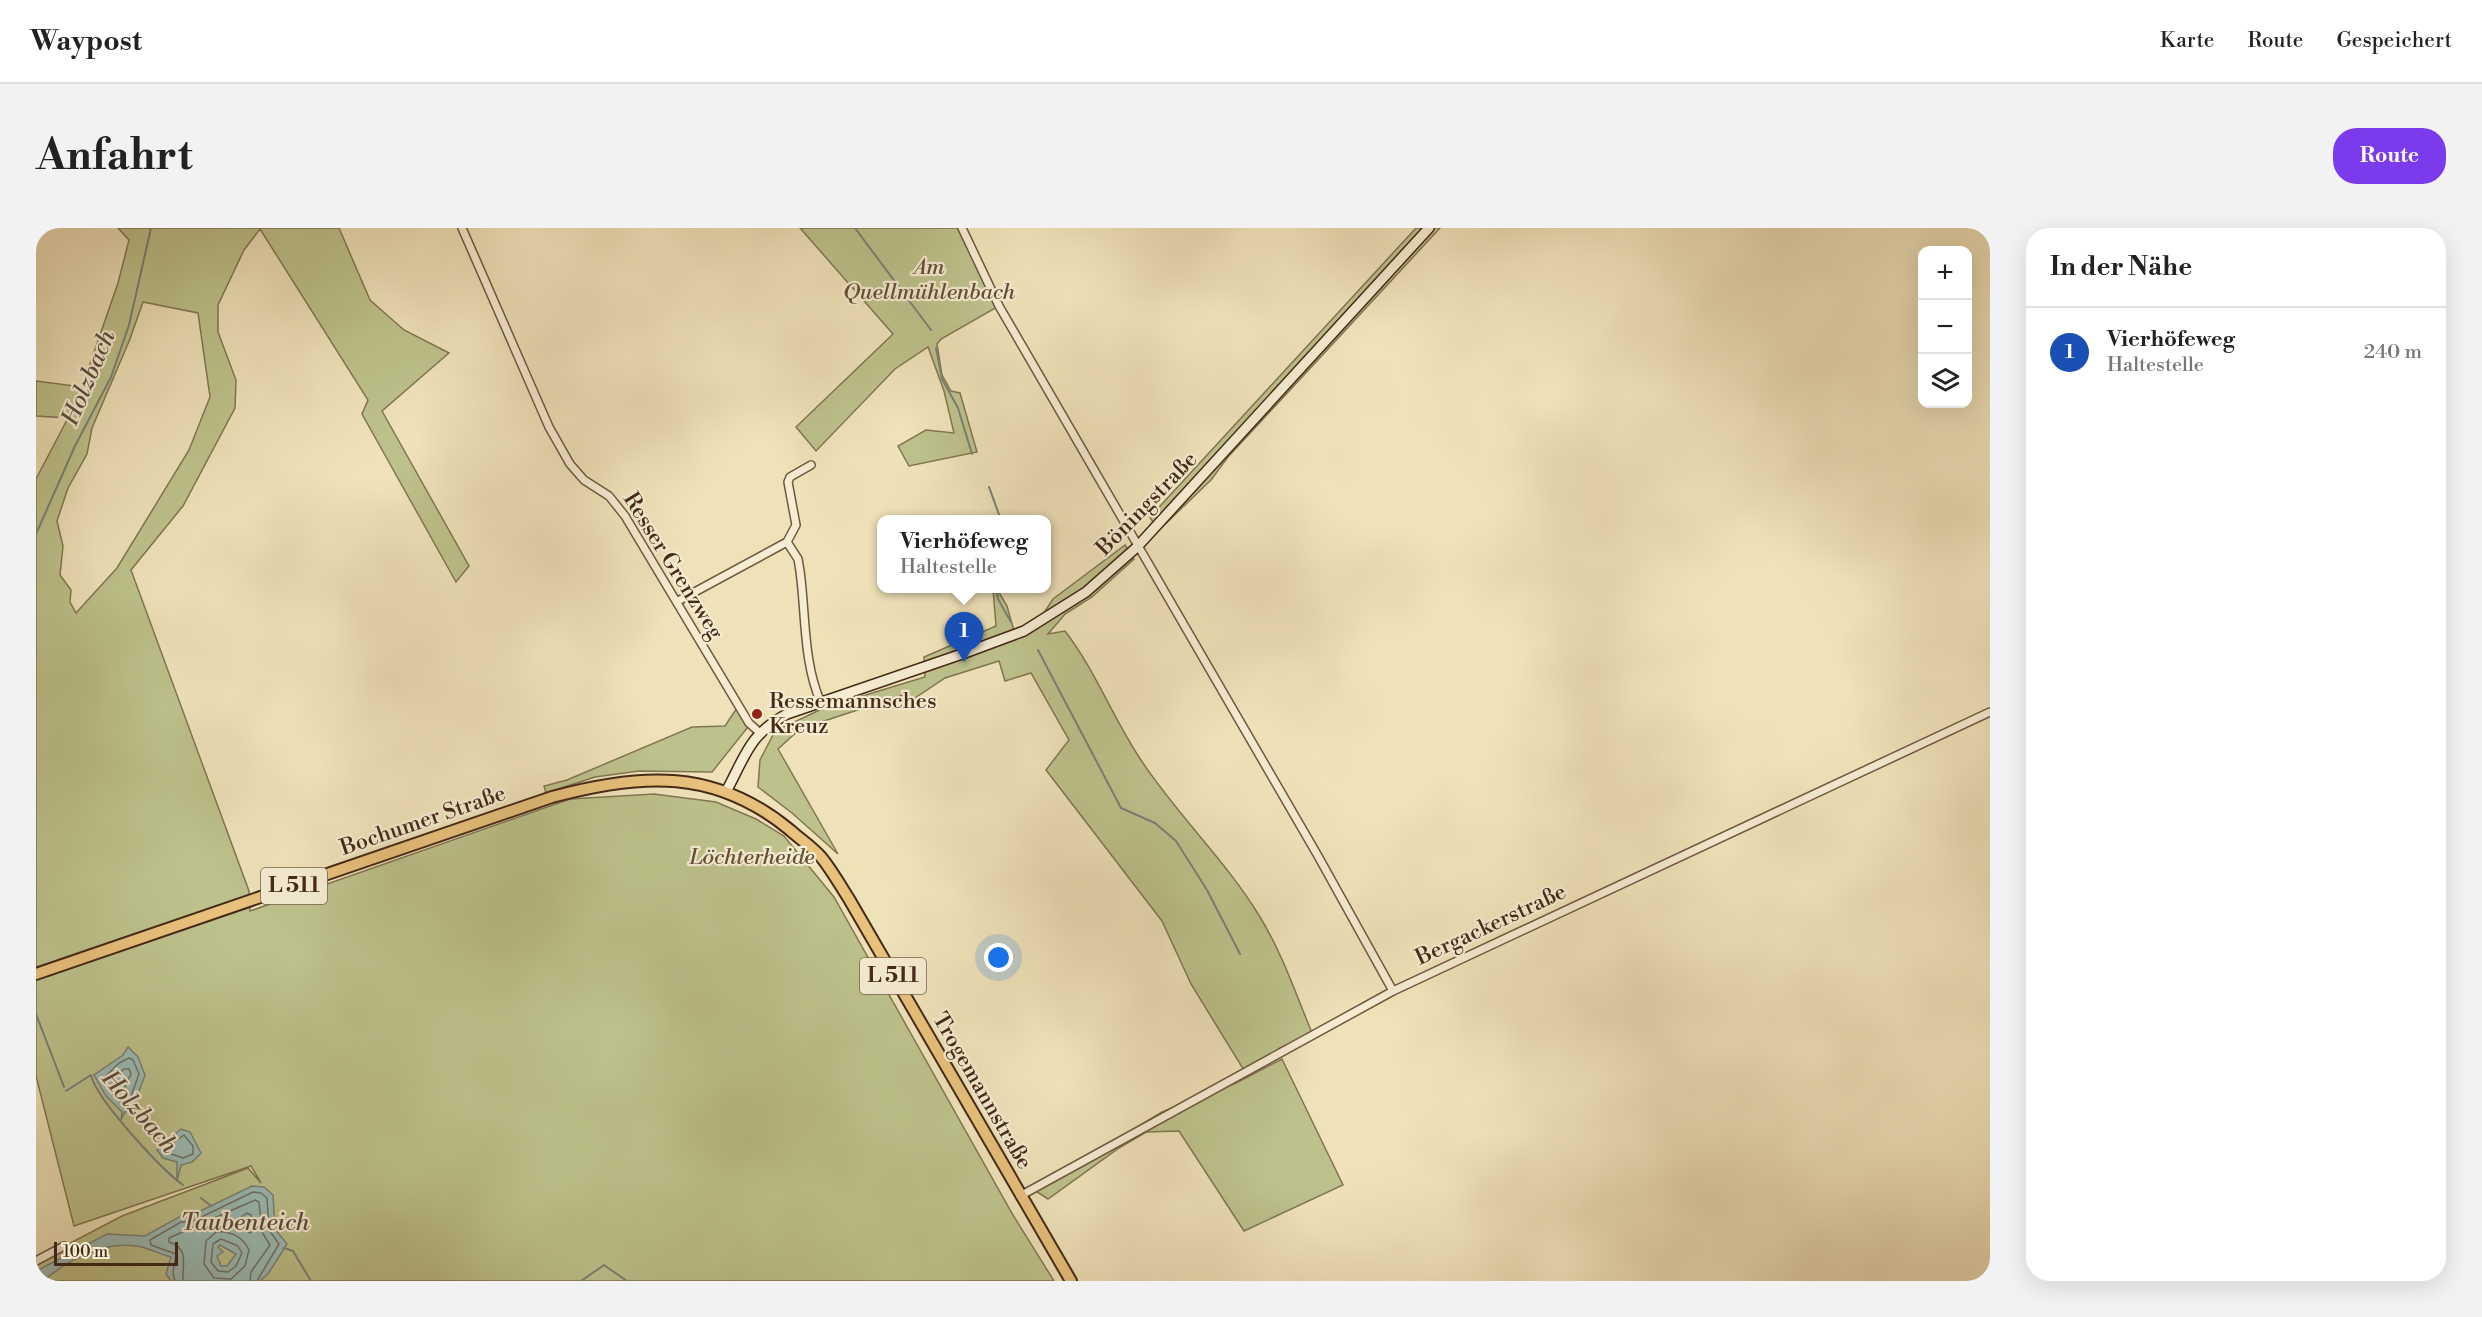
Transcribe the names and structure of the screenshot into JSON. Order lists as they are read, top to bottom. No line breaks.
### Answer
{"streets":{"main road":["Böningstraße","Bochumer Straße","L 511","Trogemannstraße"],"street":["Resser Grenzweg","Bergackerstraße"]},"crossings":[["Böningstraße","Resser Grenzweg"],["Böningstraße","Bochumer Straße"],["Böningstraße","Trogemannstraße"],["Bochumer Straße","Trogemannstraße"],["L 511","Bergackerstraße"],["L 511","Trogemannstraße"],["Bergackerstraße","Trogemannstraße"]],"water":["Holzbach","Taubenteich"],"parks":["Am Quellmühlenbach","Löchterheide"],"places":["Ressemannsches Kreuz"],"scale_bar":"100 m","page":{"header":"Waypost","nav":["Karte","Route","Gespeichert"],"buttons":"Route","title":"Anfahrt","heading":"In der Nähe","map_buttons":["+","−"],"list":[{"mark":"1","name":"Vierhöfeweg","note":"Haltestelle","value":"240 m"}],"popup":["Vierhöfeweg","Haltestelle"],"pins":"1","scale":"100 m"}}
